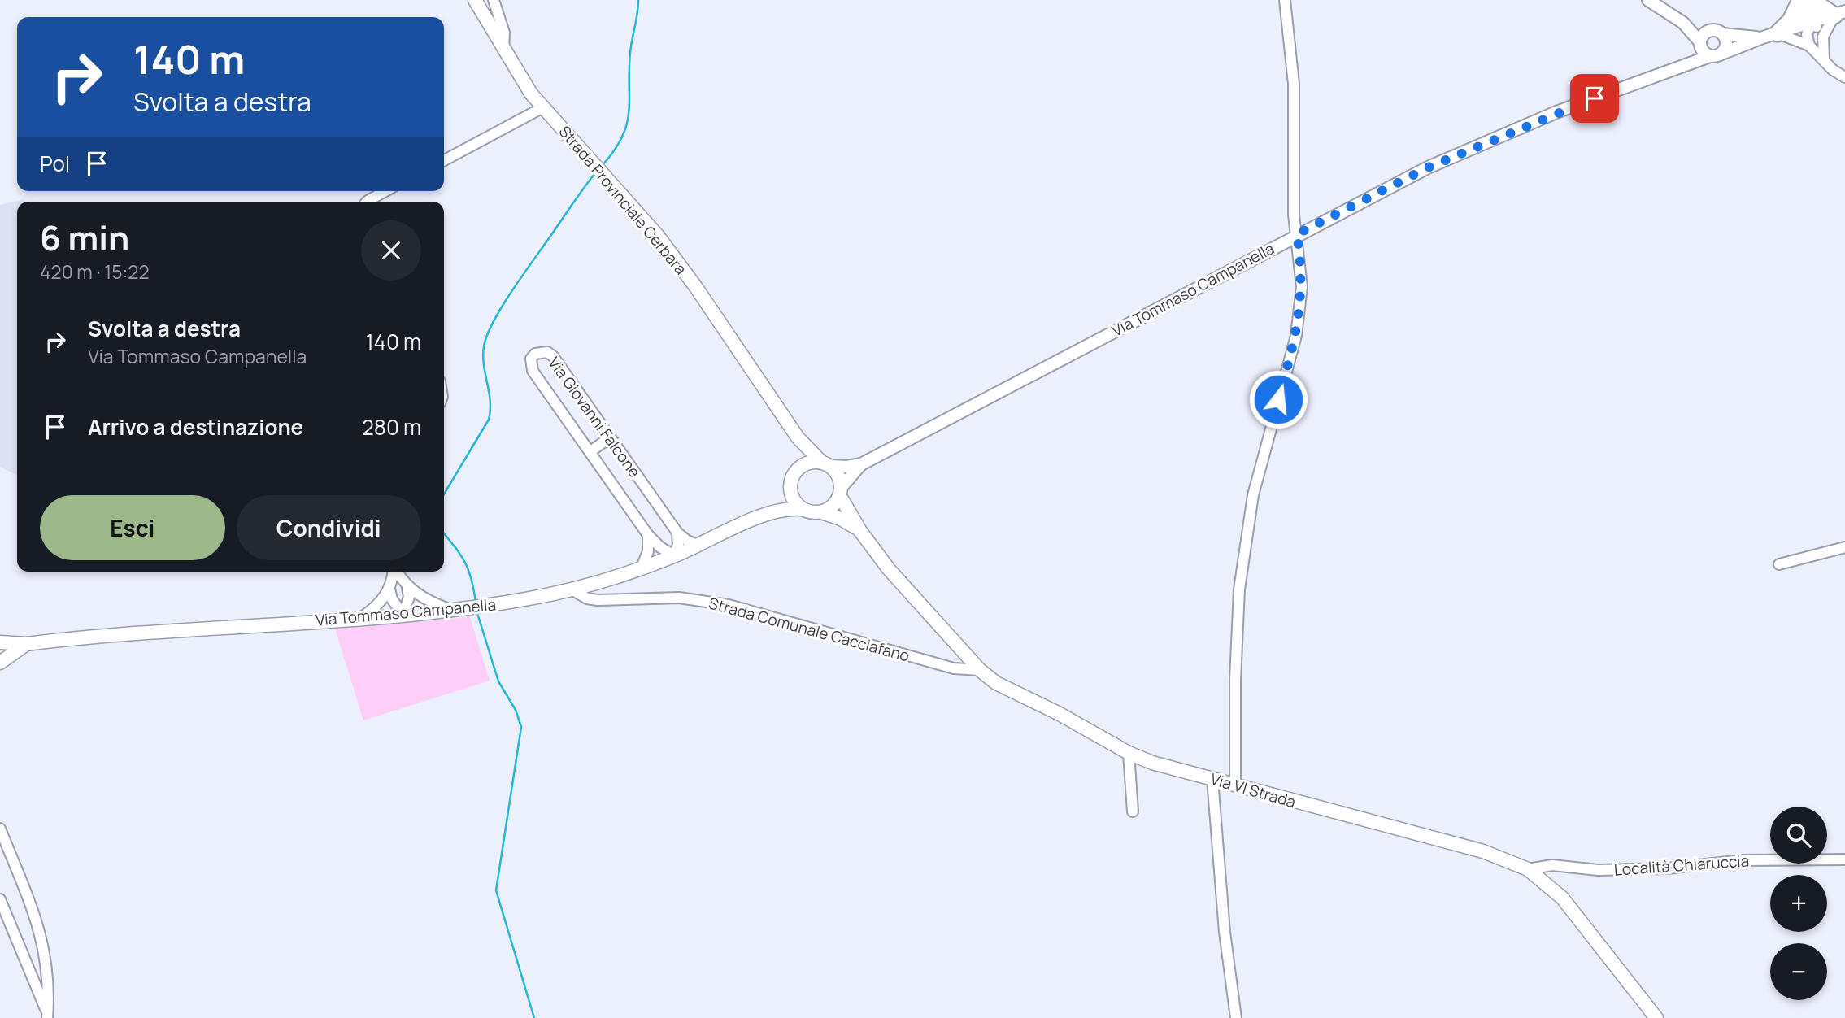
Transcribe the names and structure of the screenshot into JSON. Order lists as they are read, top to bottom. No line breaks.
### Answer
{"streets":{"main road":["Strada Provinciale Cerbara","Via Tommaso Campanella","Via VI Strada"],"street":["Via Giovanni Falcone","Strada Comunale Cacciafano","Località Chiaruccia"]},"crossings":[["Strada Provinciale Cerbara","Via Tommaso Campanella"],["Strada Provinciale Cerbara","Via VI Strada"],["Via Tommaso Campanella","Via Giovanni Falcone"],["Via Tommaso Campanella","Strada Comunale Cacciafano"],["Via Tommaso Campanella","Via VI Strada"],["Strada Comunale Cacciafano","Via VI Strada"],["Via VI Strada","Località Chiaruccia"]],"page":{"turn":["140 m","Svolta a destra"],"then":"Poi","heading":["6 min","420 m · 15:22"],"list":[{"name":"Svolta a destra","note":"Via Tommaso Campanella","value":"140 m"},{"name":"Arrivo a destinazione","value":"280 m"}],"buttons":["Esci","Condividi"],"map_buttons":["+","−"]}}
